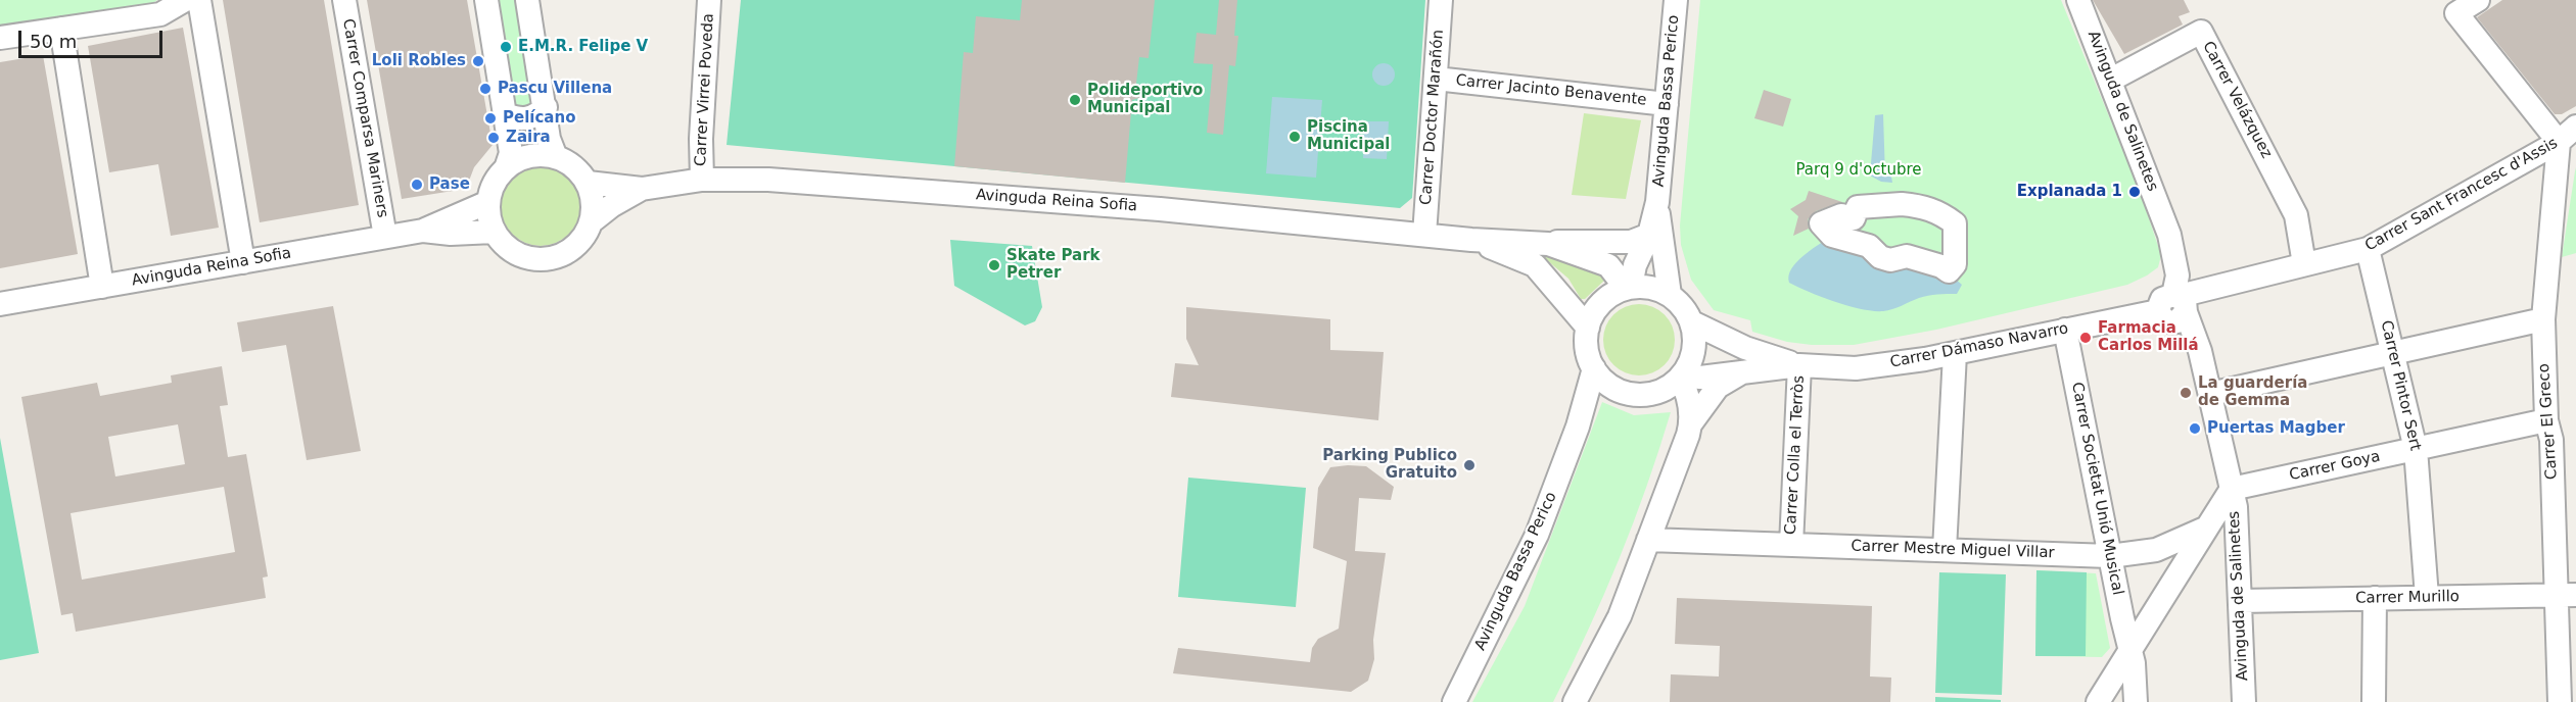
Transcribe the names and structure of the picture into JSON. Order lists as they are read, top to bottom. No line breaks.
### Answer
{"streets":{"street":["Carrer Virrei Poveda","Carrer Jacinto Benavente","Carrer Velázquez","Avinguda Bassa Perico","Avinguda de Salinetes","Carrer Doctor Marañón","Carrer Comparsa Mariners","Carrer Sant Francesc d'Assis","Avinguda Reina Sofia","Carrer Dámaso Navarro","Carrer Pintor Sert","Carrer El Greco","Carrer Colla el Terròs","Carrer Goya","Carrer Societat Unió Musical","Carrer Mestre Miguel Villar","Carrer Murillo"]},"crossings":[["Carrer Virrei Poveda","Avinguda Reina Sofia"],["Carrer Jacinto Benavente","Avinguda Bassa Perico"],["Carrer Jacinto Benavente","Carrer Doctor Marañón"],["Carrer Velázquez","Avinguda de Salinetes"],["Carrer Velázquez","Carrer Sant Francesc d'Assis"],["Avinguda Bassa Perico","Avinguda Reina Sofia"],["Avinguda Bassa Perico","Carrer Dámaso Navarro"],["Avinguda de Salinetes","Carrer Sant Francesc d'Assis"],["Avinguda de Salinetes","Carrer Dámaso Navarro"],["Avinguda de Salinetes","Carrer Goya"],["Avinguda de Salinetes","Carrer Murillo"],["Carrer Doctor Marañón","Avinguda Reina Sofia"],["Carrer Comparsa Mariners","Avinguda Reina Sofia"],["Carrer Sant Francesc d'Assis","Carrer Dámaso Navarro"],["Carrer Sant Francesc d'Assis","Carrer Pintor Sert"],["Carrer Sant Francesc d'Assis","Carrer El Greco"],["Avinguda Reina Sofia","Carrer Dámaso Navarro"],["Carrer Dámaso Navarro","Carrer Colla el Terròs"],["Carrer Dámaso Navarro","Carrer Societat Unió Musical"],["Carrer Pintor Sert","Carrer Goya"],["Carrer Pintor Sert","Carrer Murillo"],["Carrer El Greco","Carrer Goya"],["Carrer El Greco","Carrer Murillo"],["Carrer Colla el Terròs","Carrer Mestre Miguel Villar"],["Carrer Societat Unió Musical","Carrer Mestre Miguel Villar"]],"parks":["Parq 9 d'octubre"],"places":["E.M.R. Felipe V","Loli Robles","Pascu Villena","Polideportivo Municipal","Pelícano","Piscina Municipal","Zaira","Pase","Explanada 1","Skate Park Petrer","Farmacia Carlos Millá","La guardería de Gemma","Puertas Magber","Parking Publico Gratuito"],"scale_bar":"50 m"}
